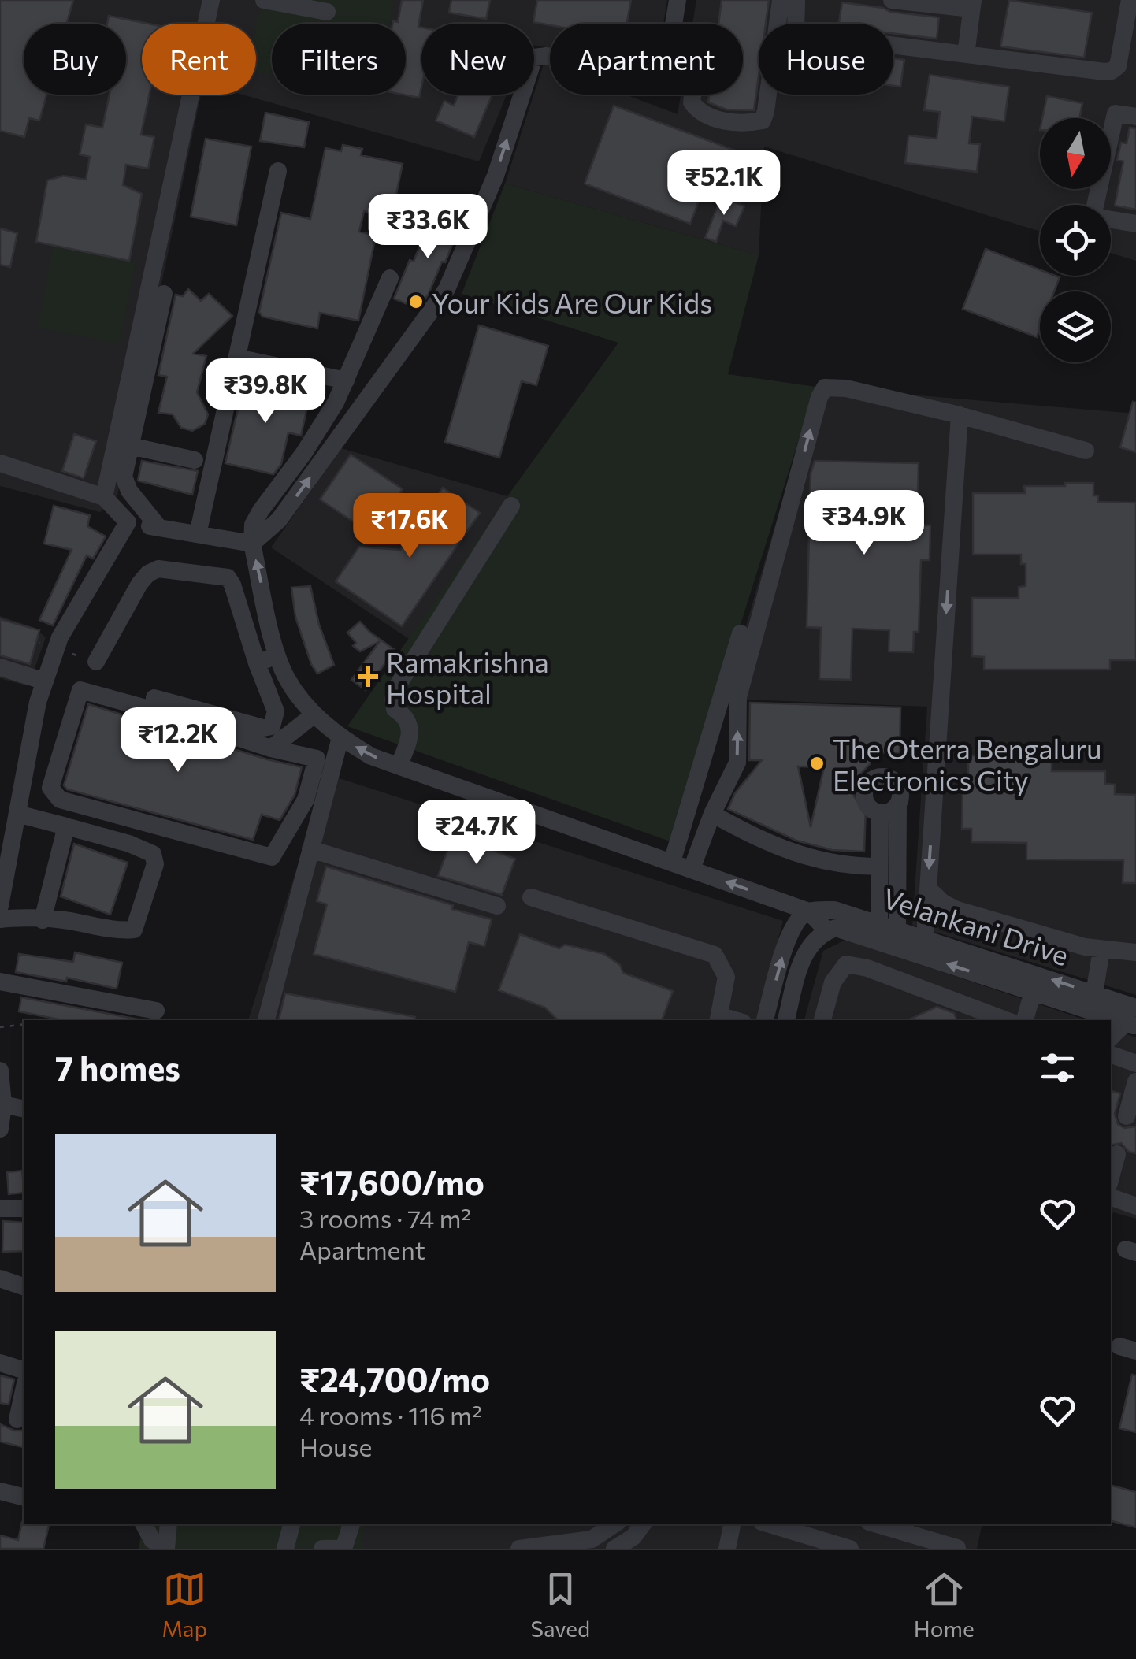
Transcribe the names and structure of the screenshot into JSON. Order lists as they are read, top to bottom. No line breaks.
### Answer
{"streets":{"street":["Velankani Drive"]},"places":{"other":["Your Kids Are Our Kids","The Oterra Bengaluru Electronics City"],"health":["Ramakrishna Hospital"]},"north":"bottom","page":{"chip":["Buy","Rent","Filters","New","Apartment","House"],"price":["₹52.1K","₹33.6K","₹39.8K","₹34.9K","₹17.6K","₹12.2K","₹24.7K"],"heading":"7 homes","list":[{"name":"₹17,600/mo","note":"3 rooms · 74 m² · Apartment"},{"name":"₹24,700/mo","note":"4 rooms · 116 m² · House"}],"tabs":["Map","Saved","Home"]}}
